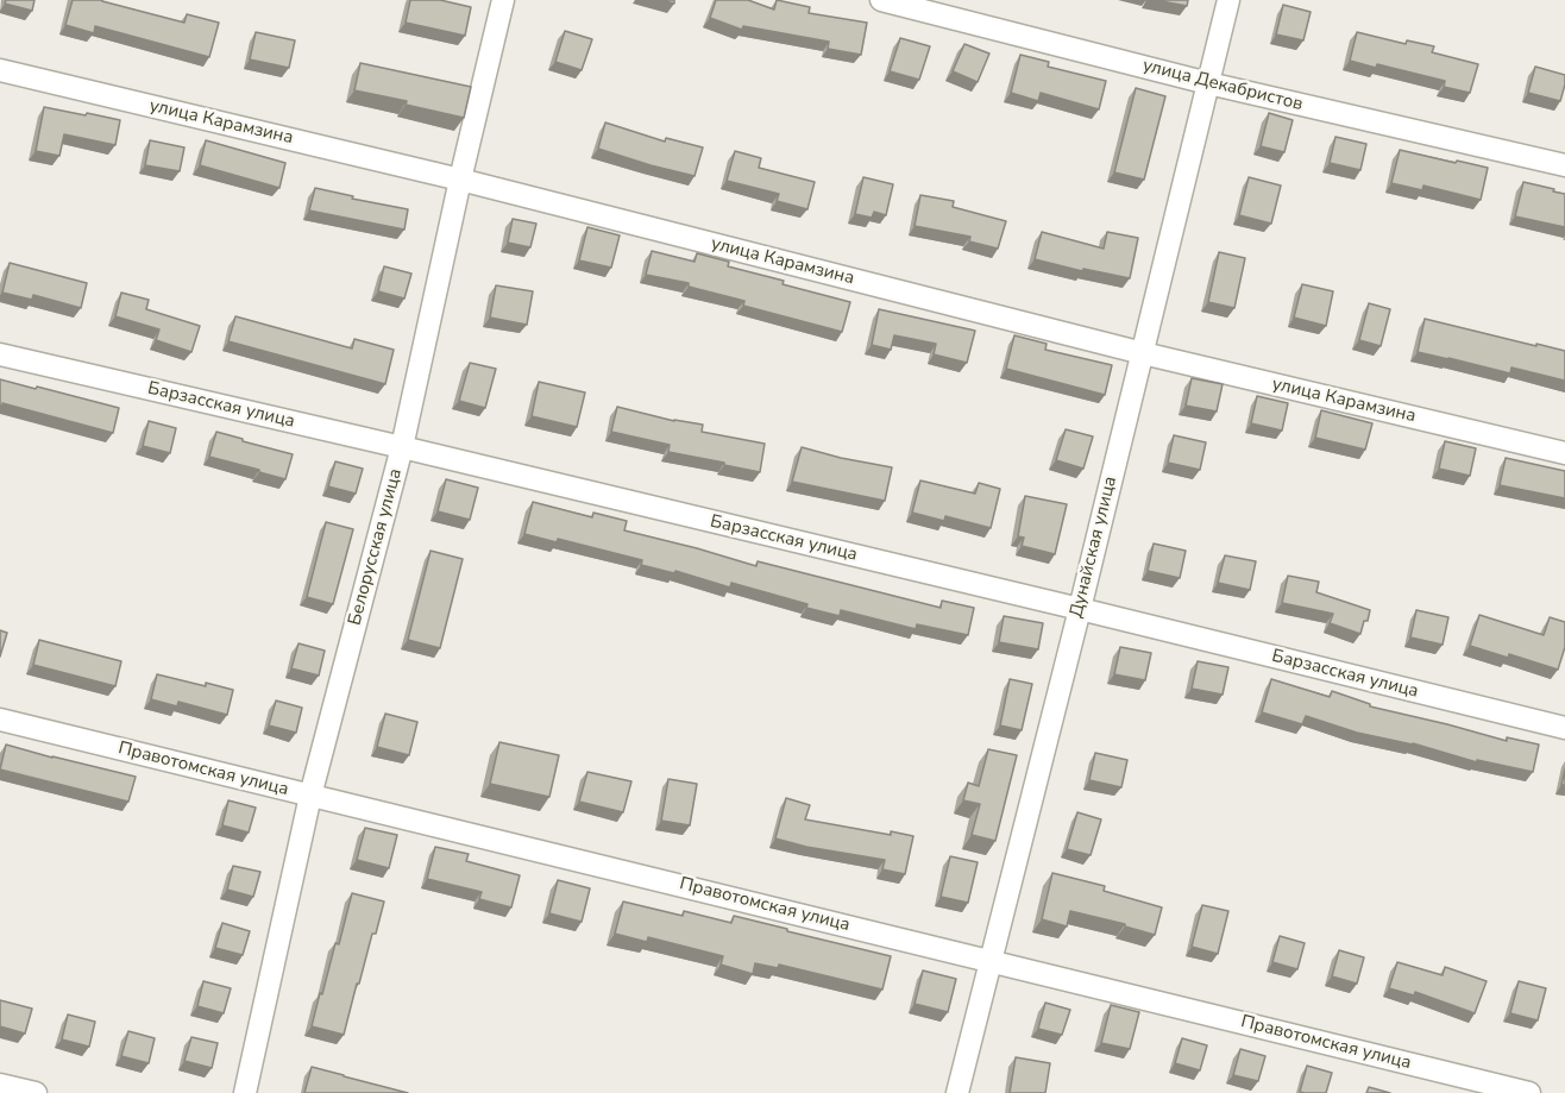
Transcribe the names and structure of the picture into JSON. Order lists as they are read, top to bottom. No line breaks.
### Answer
{"streets":{"street":["улица Декабристов","улица Карамзина","Барзасская улица","Белорусская улица","Дунайская улица","Правотомская улица"]},"crossings":[["улица Декабристов","Дунайская улица"],["улица Карамзина","Белорусская улица"],["улица Карамзина","Дунайская улица"],["Барзасская улица","Белорусская улица"],["Барзасская улица","Дунайская улица"],["Белорусская улица","Правотомская улица"],["Дунайская улица","Правотомская улица"]]}
